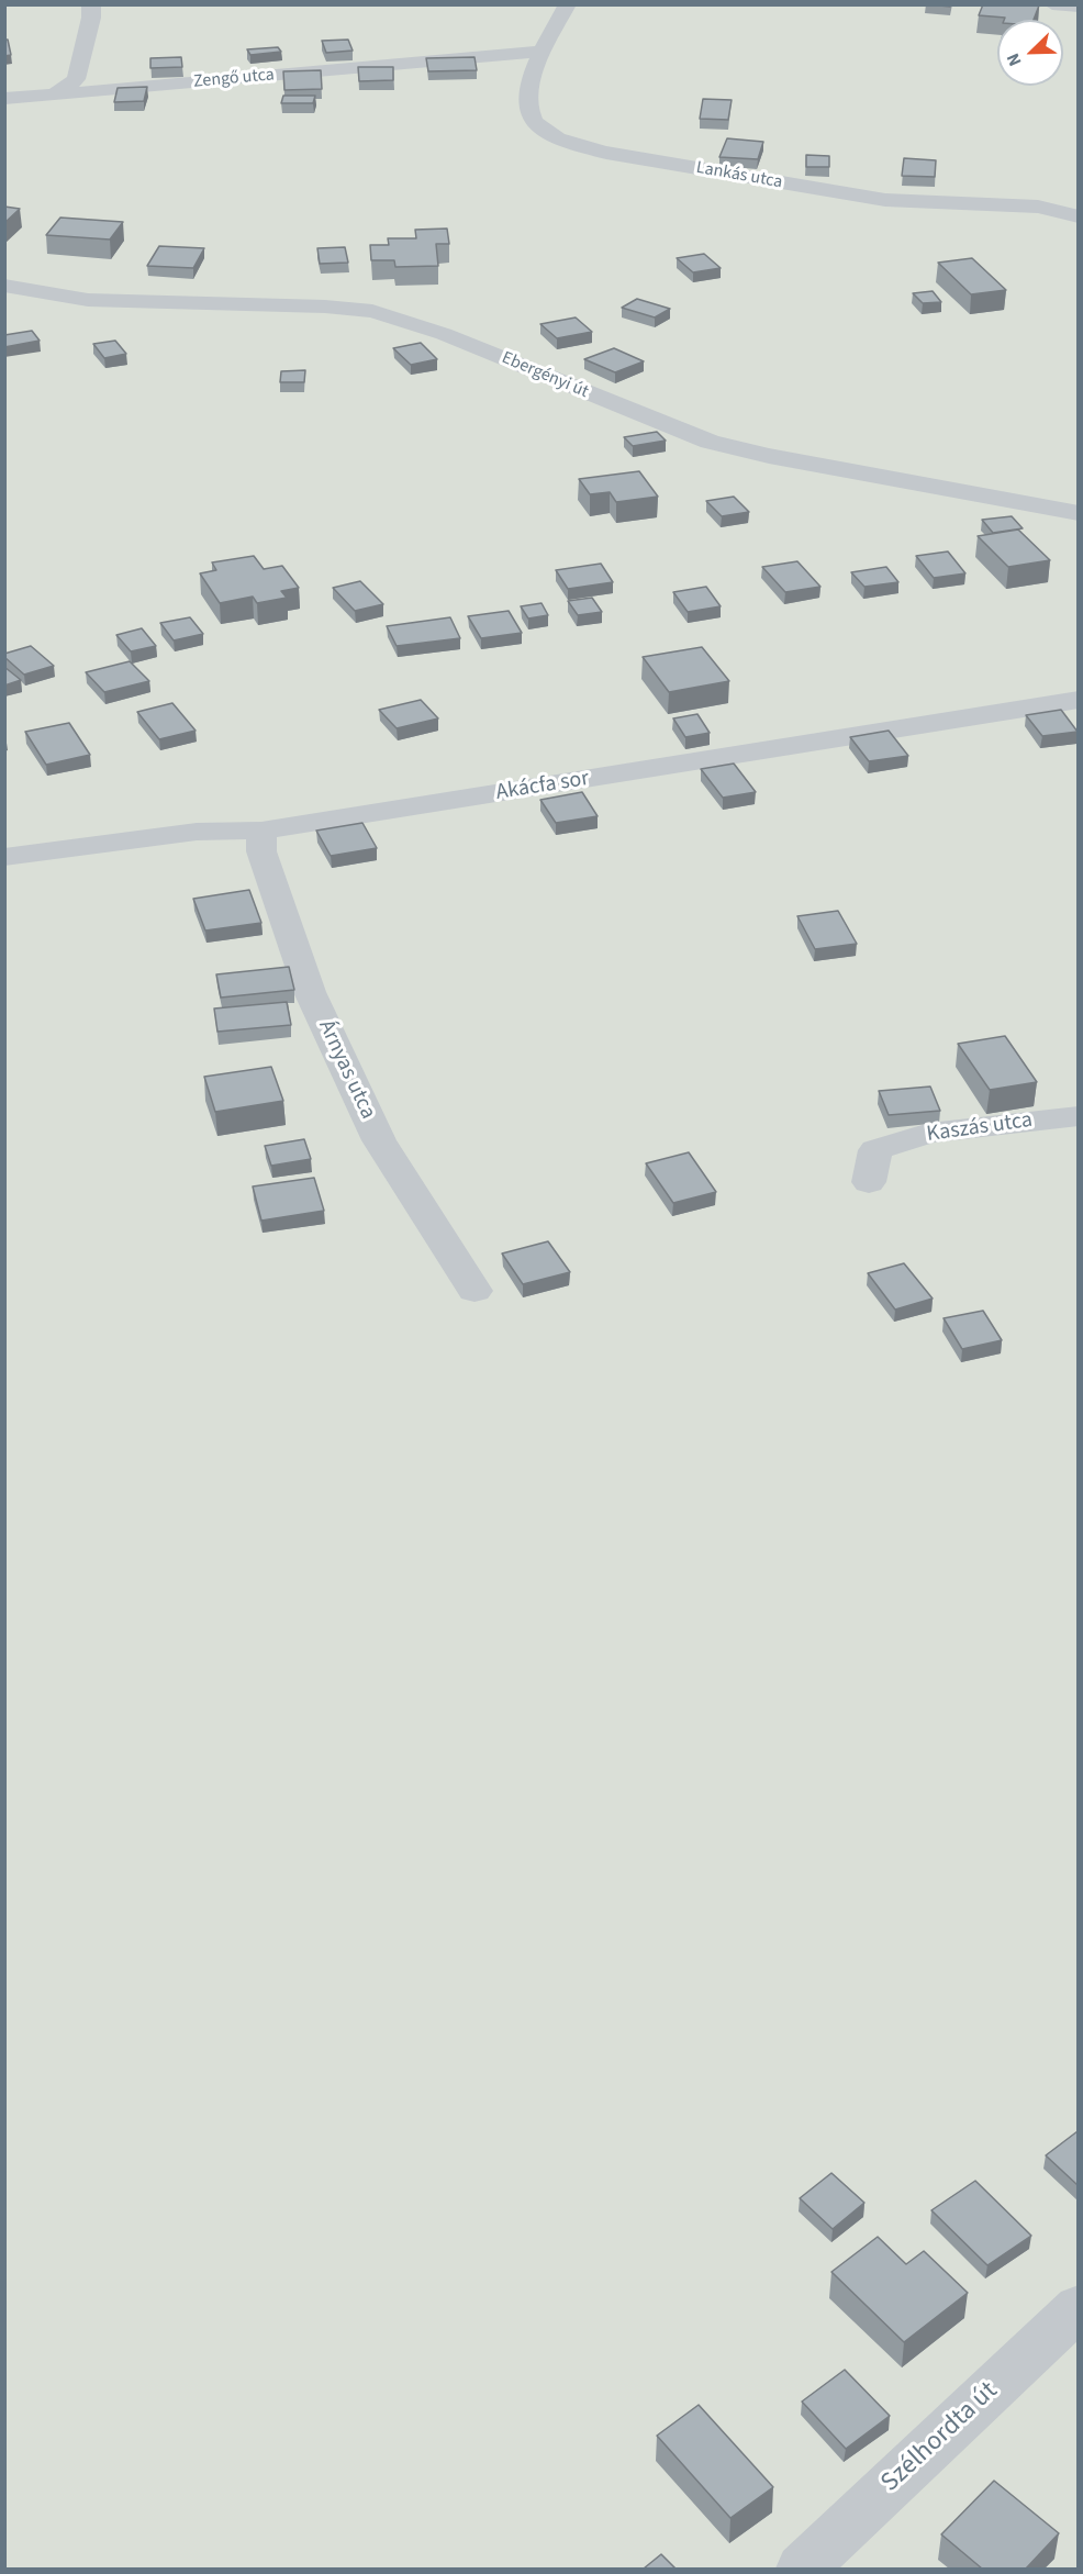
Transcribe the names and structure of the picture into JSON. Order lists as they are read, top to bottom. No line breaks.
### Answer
{"streets":{"street":["Zengő utca","Lankás utca","Ebergényi út","Akácfa sor","Árnyas utca","Kaszás utca","Szélhordta út"]},"crossings":[["Zengő utca","Lankás utca"],["Akácfa sor","Árnyas utca"]],"north":"bottom left"}
